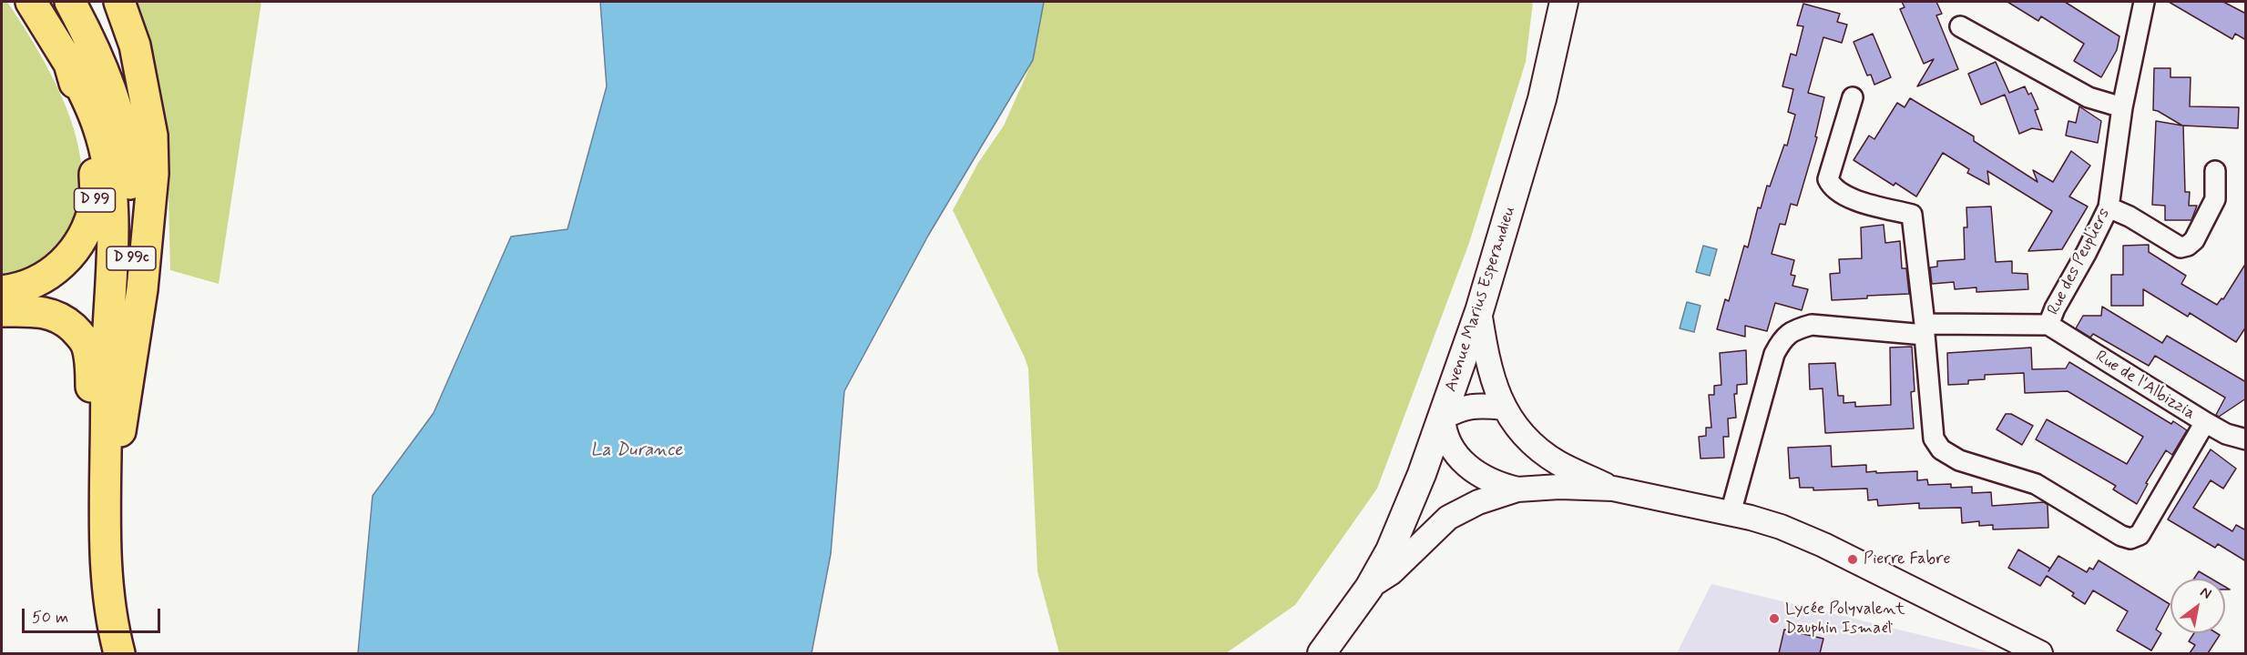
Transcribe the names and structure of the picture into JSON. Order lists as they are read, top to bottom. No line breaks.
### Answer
{"streets":{"main road":["D 99","D 99c","Avenue Marius Esperandieu"],"street":["Rue des Peupliers","Rue de l'Albizzia"]},"crossings":[["D 99","D 99c"],["Rue des Peupliers","Rue de l'Albizzia"]],"water":["La Durance"],"places":["Pierre Fabre","Lycée Polyvalent Dauphin Ismaël"],"scale_bar":"50 m","north":"top right"}
